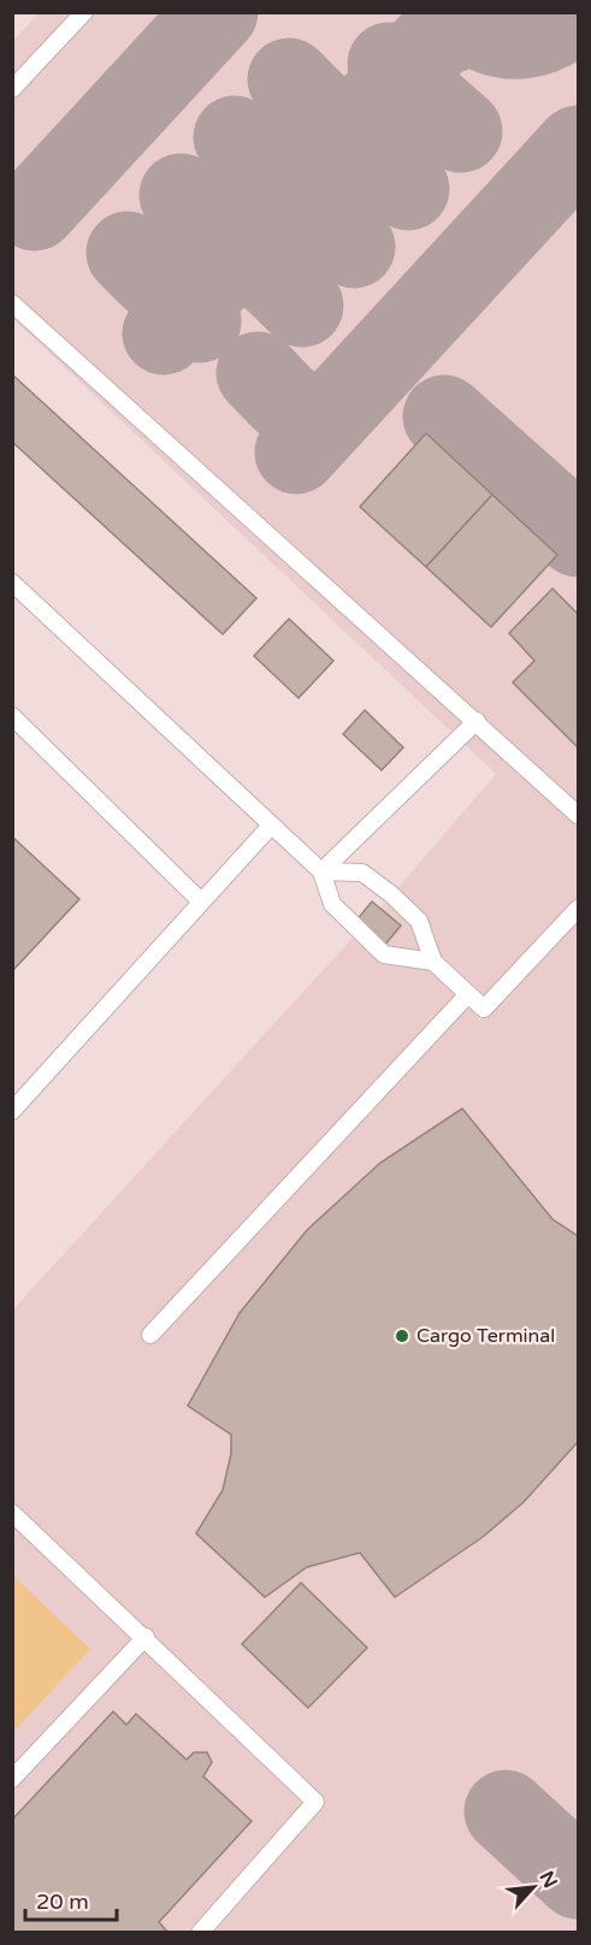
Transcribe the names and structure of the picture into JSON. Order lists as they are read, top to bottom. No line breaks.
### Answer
{"places":["Cargo Terminal"],"scale_bar":"20 m","north":"top right"}
